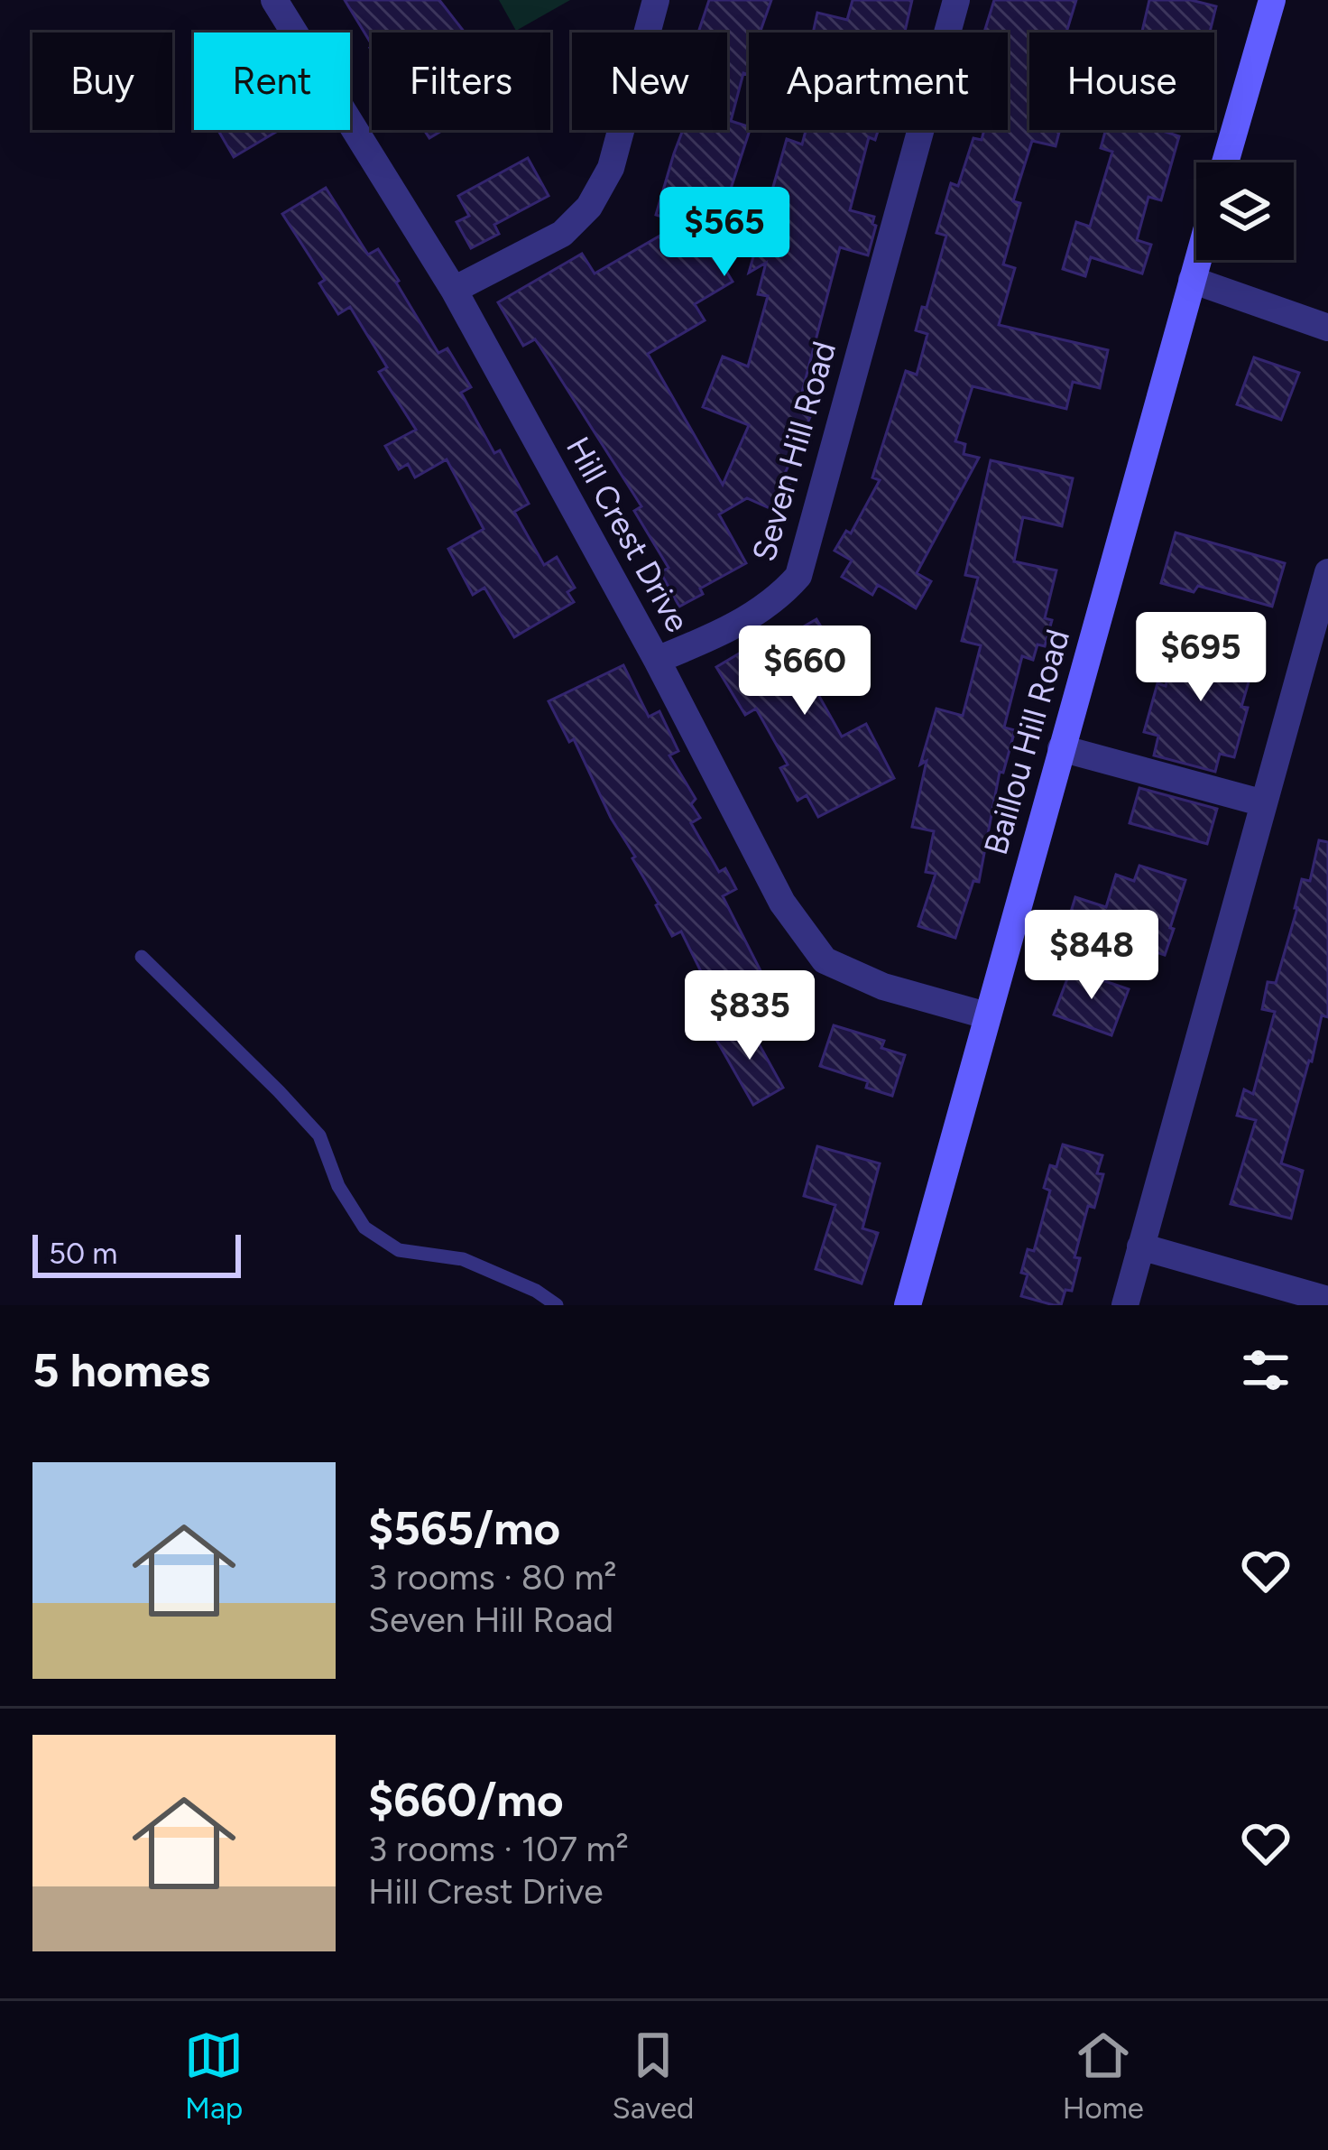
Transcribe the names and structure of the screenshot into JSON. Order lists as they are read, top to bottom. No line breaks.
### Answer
{"streets":{"main road":["Baillou Hill Road"],"street":["Seven Hill Road","Hill Crest Drive"]},"crossings":[["Seven Hill Road","Hill Crest Drive"],["Hill Crest Drive","Baillou Hill Road"]],"scale_bar":"50 m","page":{"chip":["Buy","Rent","Filters","New","Apartment","House"],"price":["$565","$695","$660","$848","$835"],"scale":"50 m","heading":"5 homes","list":[{"name":"$565/mo","note":"3 rooms · 80 m² · Seven Hill Road"},{"name":"$660/mo","note":"3 rooms · 107 m² · Hill Crest Drive"}],"tabs":["Map","Saved","Home"]}}
